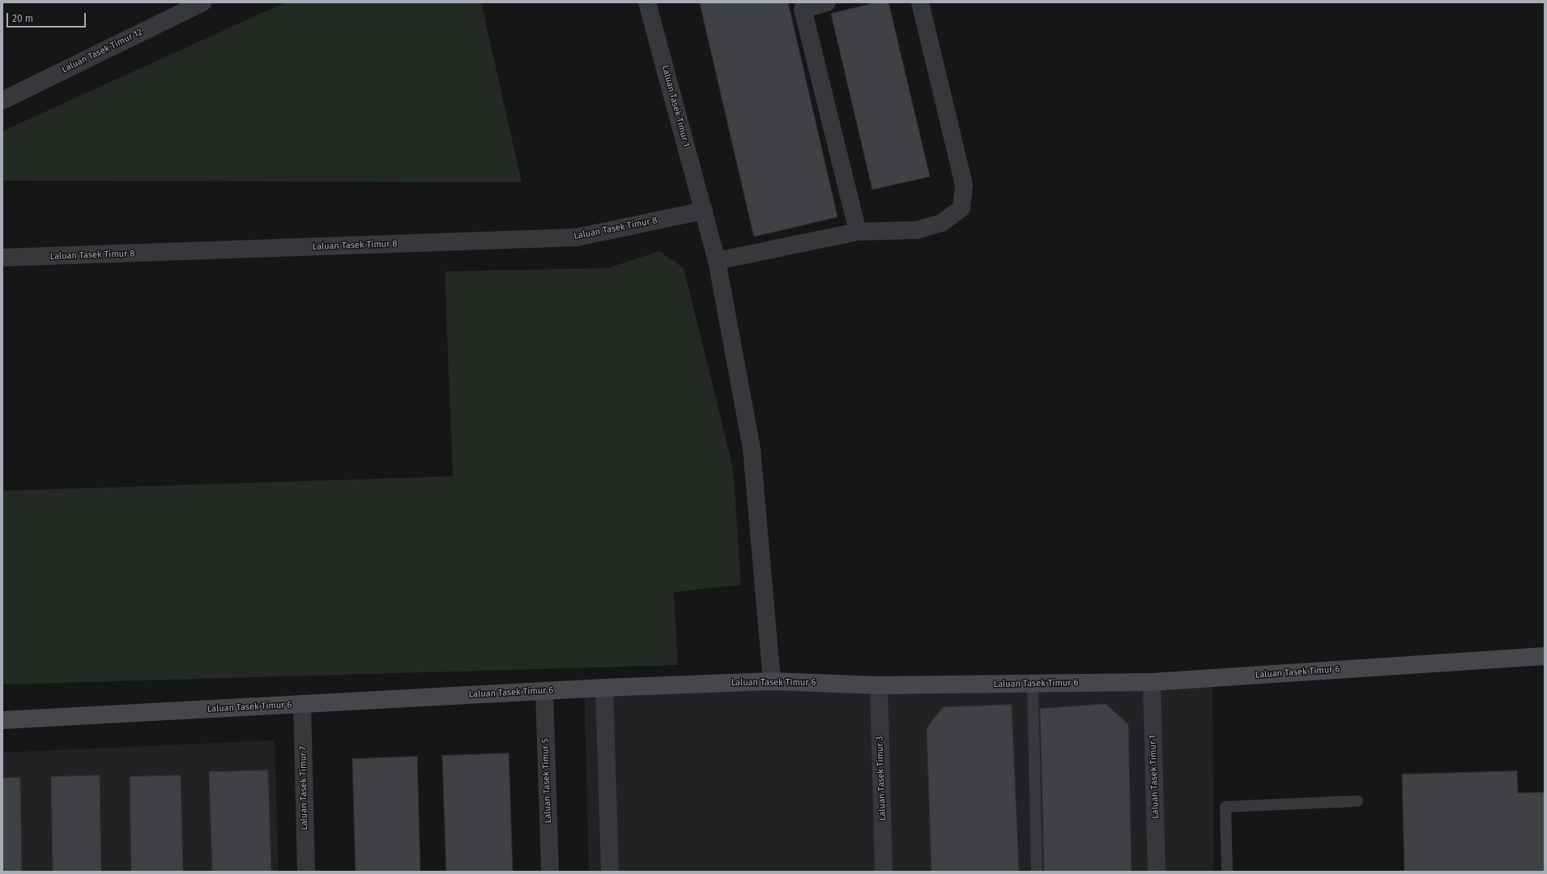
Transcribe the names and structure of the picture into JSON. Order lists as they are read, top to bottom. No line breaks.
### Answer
{"streets":{"street":["Laluan Tasek Timur 12","Laluan Tasek Timur 1","Laluan Tasek Timur 8","Laluan Tasek Timur 6","Laluan Tasek Timur 3","Laluan Tasek Timur 5","Laluan Tasek Timur 7"]},"crossings":[["Laluan Tasek Timur 1","Laluan Tasek Timur 8"],["Laluan Tasek Timur 1","Laluan Tasek Timur 6"],["Laluan Tasek Timur 6","Laluan Tasek Timur 3"],["Laluan Tasek Timur 6","Laluan Tasek Timur 5"],["Laluan Tasek Timur 6","Laluan Tasek Timur 7"]],"scale_bar":"20 m"}
